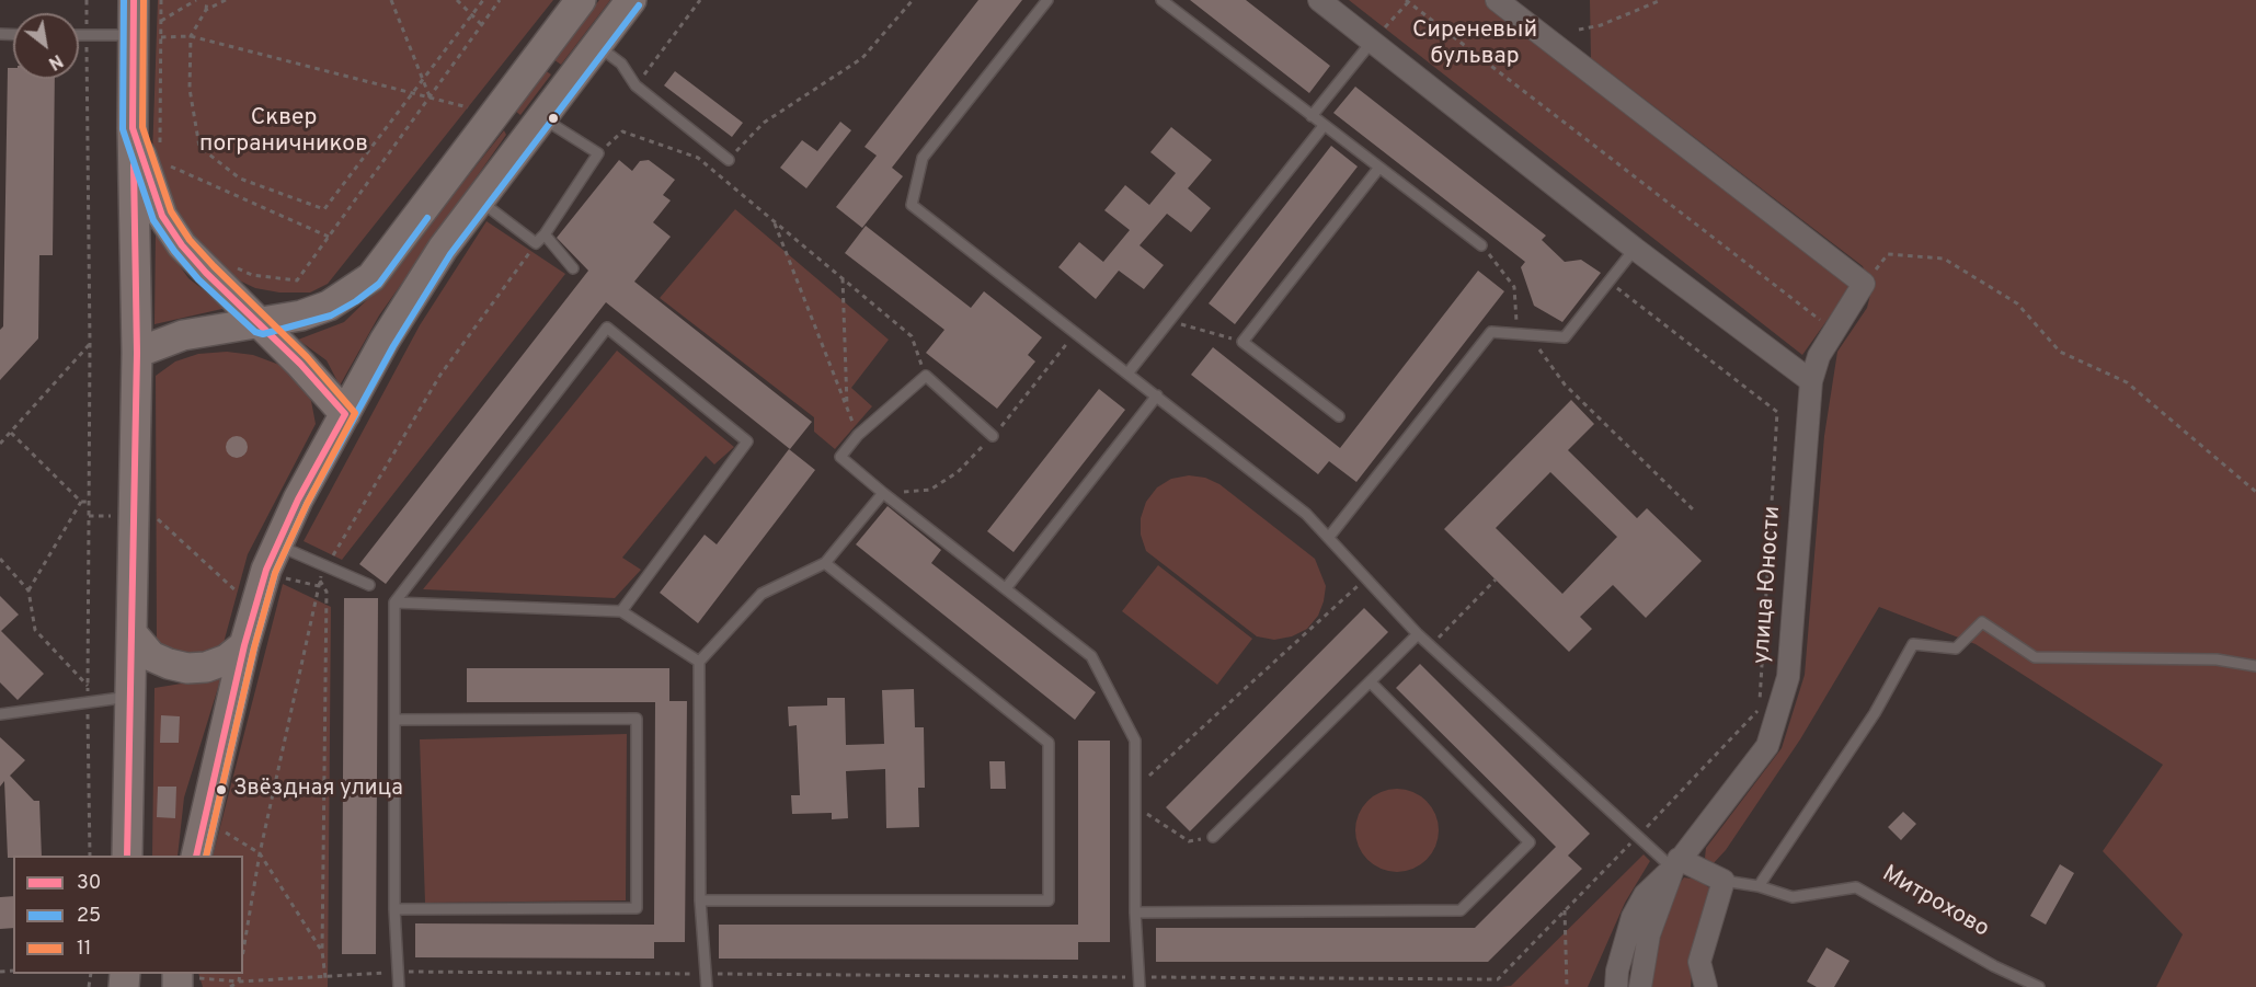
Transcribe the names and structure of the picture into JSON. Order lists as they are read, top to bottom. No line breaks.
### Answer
{"streets":{"street":["улица Юности","Митрохово"]},"crossings":[["улица Юности","Митрохово"]],"parks":["Сиреневый бульвар","Сквер пограничников"],"places":["Звёздная улица"],"lines":["transit line 30","transit line 25","transit line 11"],"legend":["30","25","11"],"north":"bottom right"}
